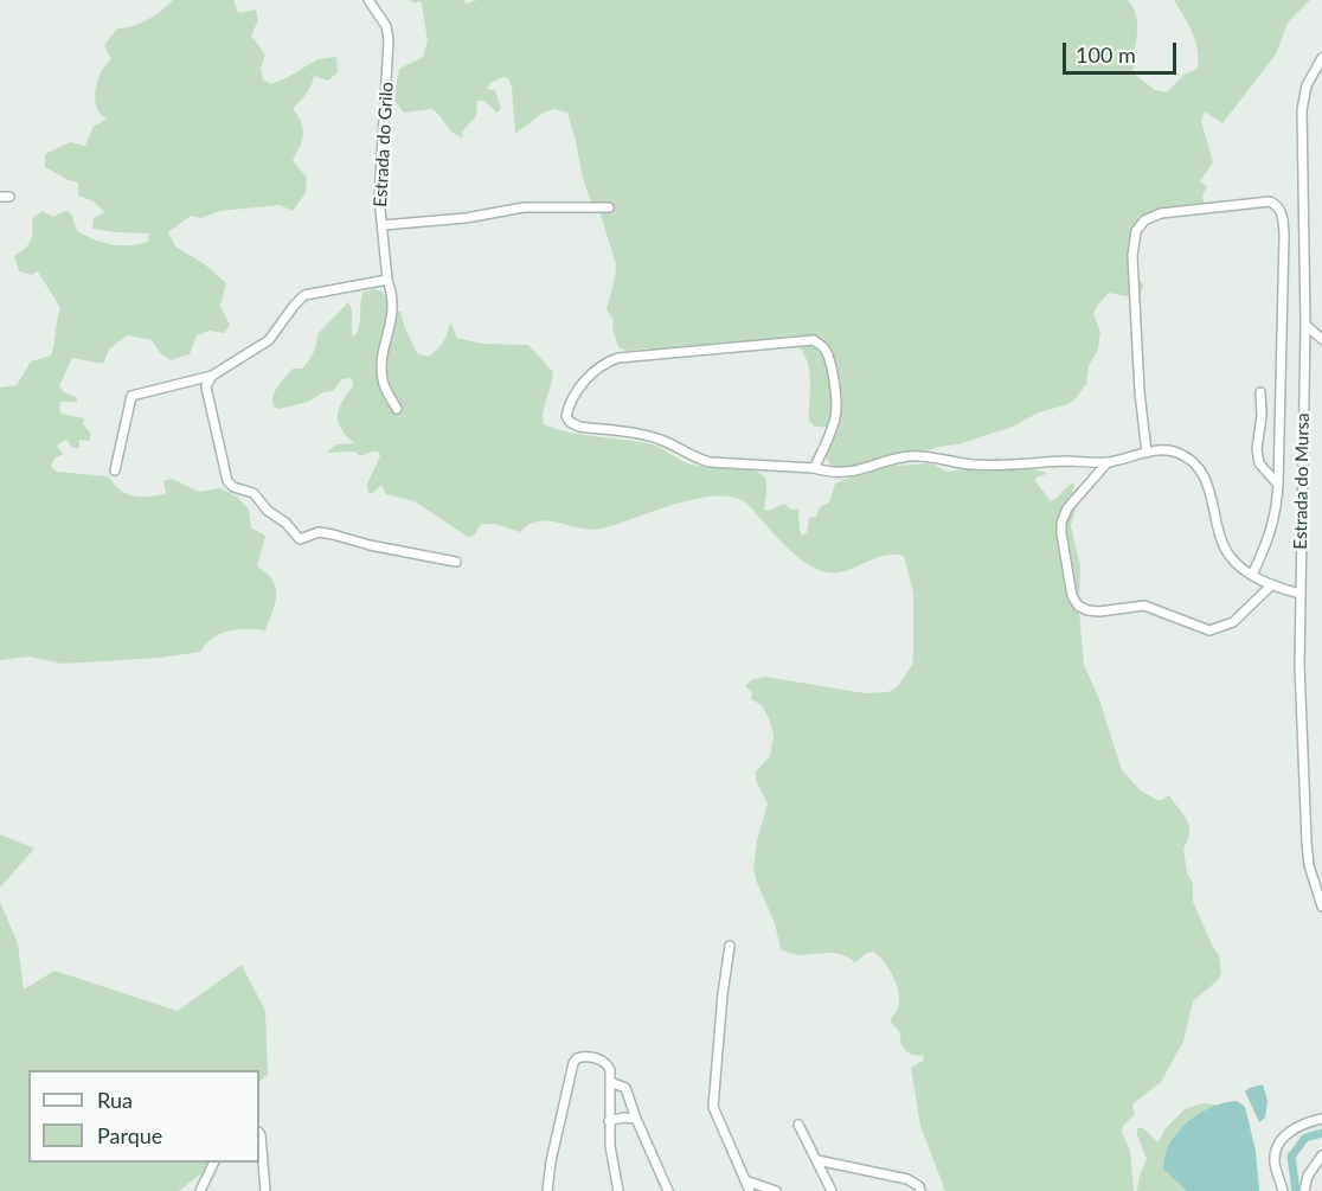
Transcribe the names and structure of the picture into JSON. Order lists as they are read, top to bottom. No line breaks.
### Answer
{"streets":{"street":["Estrada do Grilo","Estrada do Mursa"]},"legend":["Rua","Parque"],"scale_bar":"100 m"}
